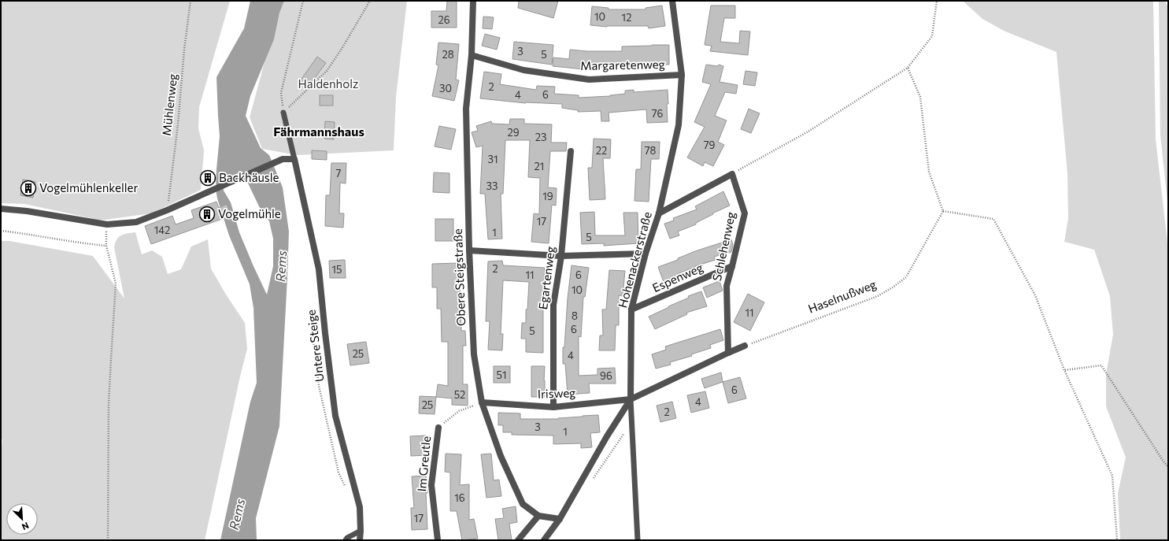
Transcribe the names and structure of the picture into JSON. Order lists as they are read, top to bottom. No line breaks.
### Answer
{"streets":{"street":["Margaretenweg","Schlehenweg","Hohenackerstraße","Obere Steigstraße","Egartenweg","Espenweg","Untere Steige","Irisweg","Im Greutle"],"path":["Mühlenweg","Haselnußweg"]},"crossings":[["Margaretenweg","Hohenackerstraße"],["Margaretenweg","Obere Steigstraße"],["Schlehenweg","Espenweg"],["Hohenackerstraße","Espenweg"],["Hohenackerstraße","Irisweg"],["Obere Steigstraße","Irisweg"],["Egartenweg","Irisweg"]],"districts":["Fährmannshaus"],"water":["Rems"],"parks":["Haldenholz"],"places":{"building":["Backhäusle","Vogelmühlenkeller","Vogelmühle"]},"house_numbers":["10","12","26","3","28","5","2","30","4","6","76","29","23","79","22","78","31","21","7","33","19","17","142","1","5","2","15","11","6","10","11","8","6","5","25","4","51","96","6","52","4","25","2","3","1","16","17"],"north":"bottom right"}
